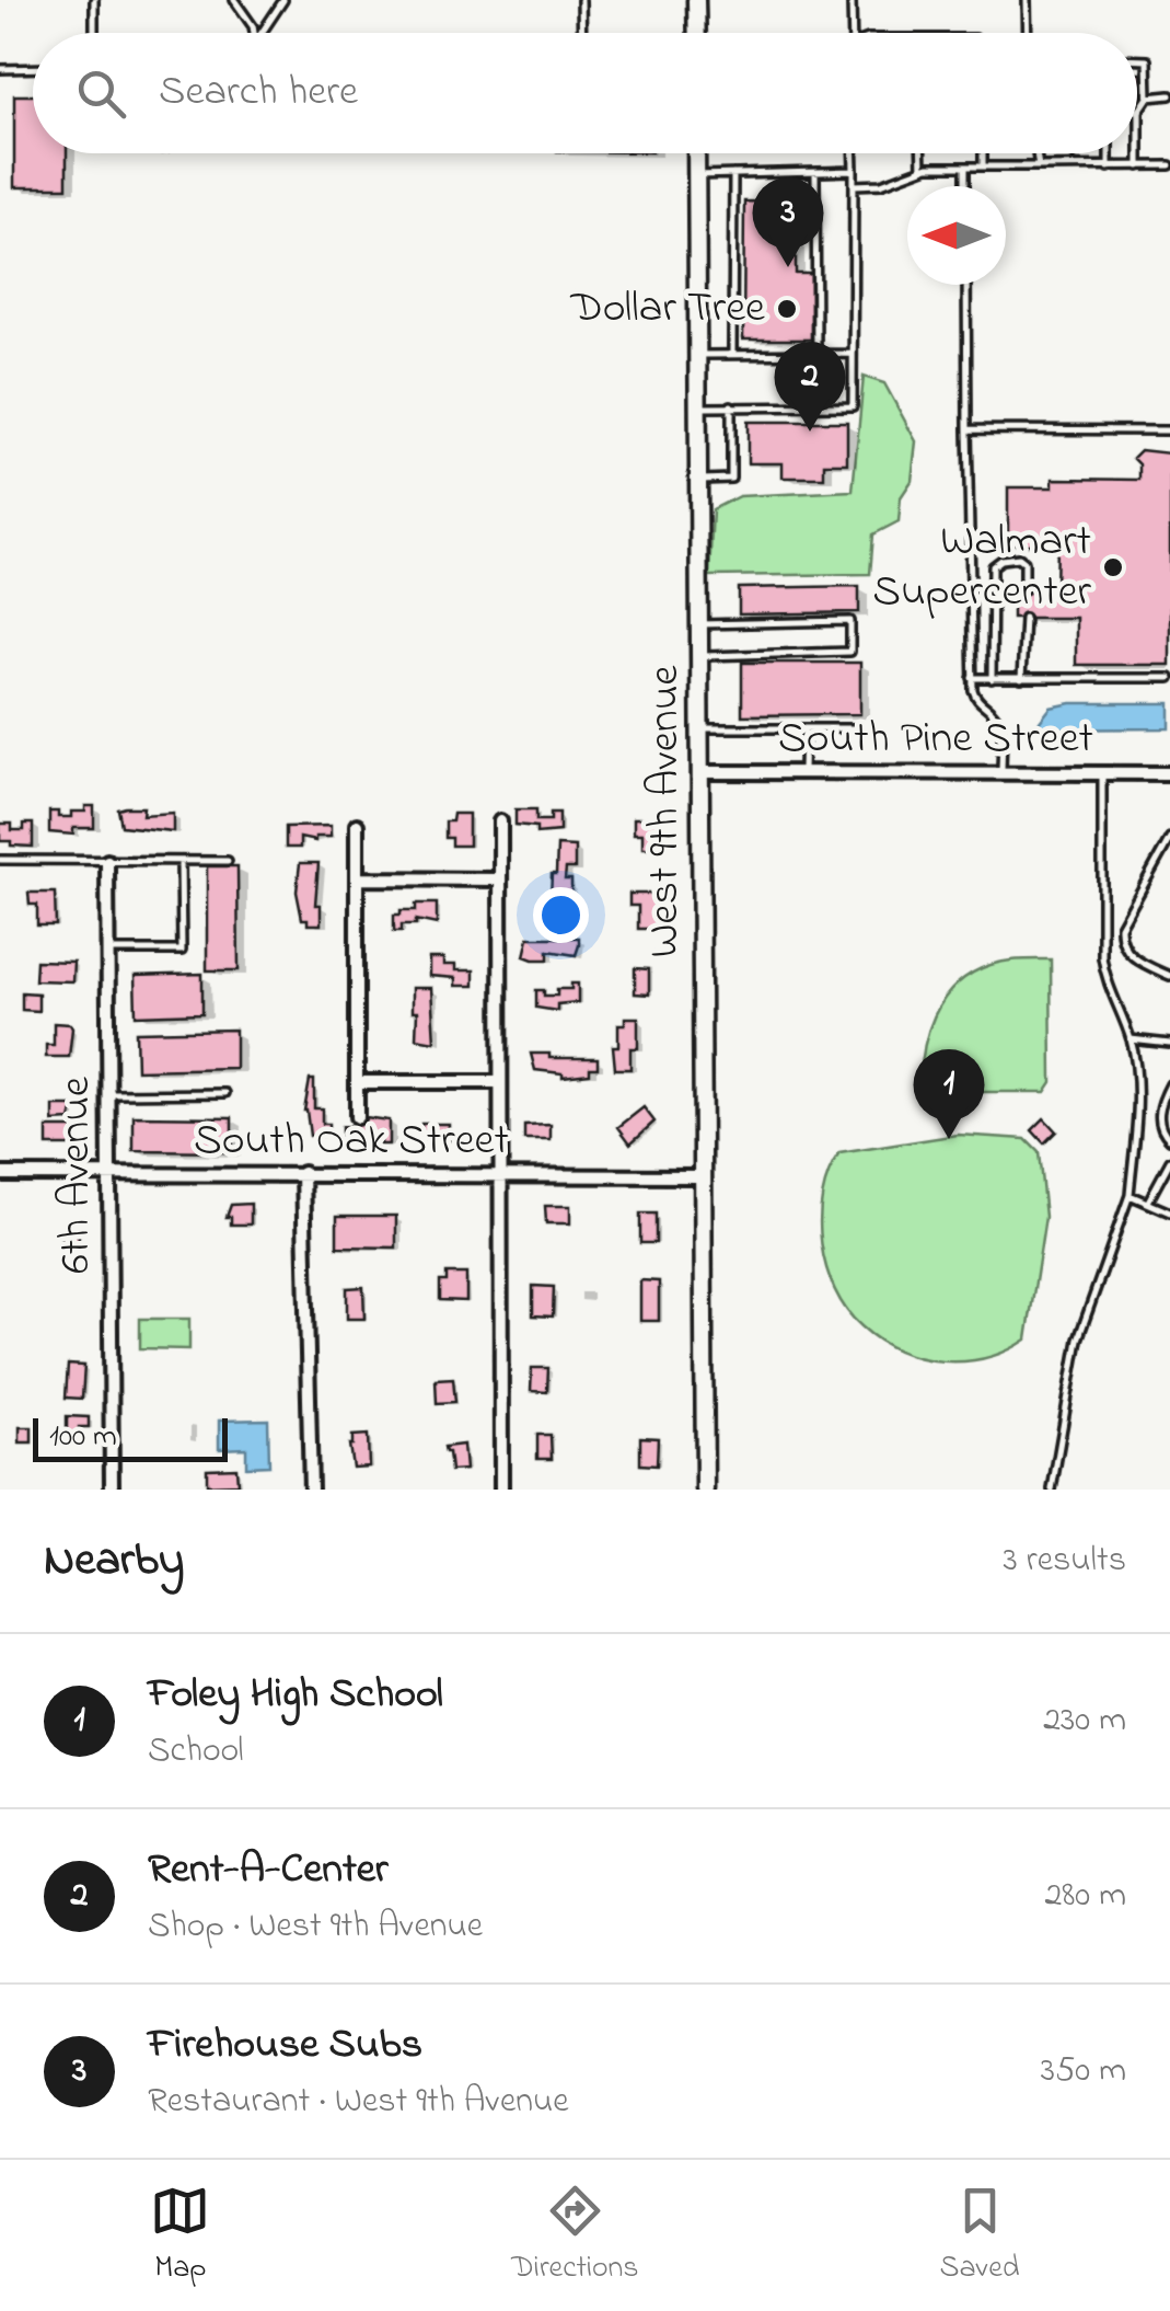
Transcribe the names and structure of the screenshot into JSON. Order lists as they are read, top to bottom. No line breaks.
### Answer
{"streets":{"street":["South Pine Street","West 9th Avenue","South Oak Street","6th Avenue"]},"crossings":[["South Pine Street","West 9th Avenue"],["West 9th Avenue","South Oak Street"],["South Oak Street","6th Avenue"]],"places":["Dollar Tree","Walmart Supercenter"],"scale_bar":"100 m","north":"left","page":{"search":"Search here","pins":["3","2","1"],"scale":"100 m","heading":["Nearby","3 results"],"list":[{"mark":"1","name":"Foley High School","note":"School","value":"230 m"},{"mark":"2","name":"Rent-A-Center","note":"Shop · West 9th Avenue","value":"280 m"},{"mark":"3","name":"Firehouse Subs","note":"Restaurant · West 9th Avenue","value":"350 m"}],"nav":["Map","Directions","Saved"]}}
